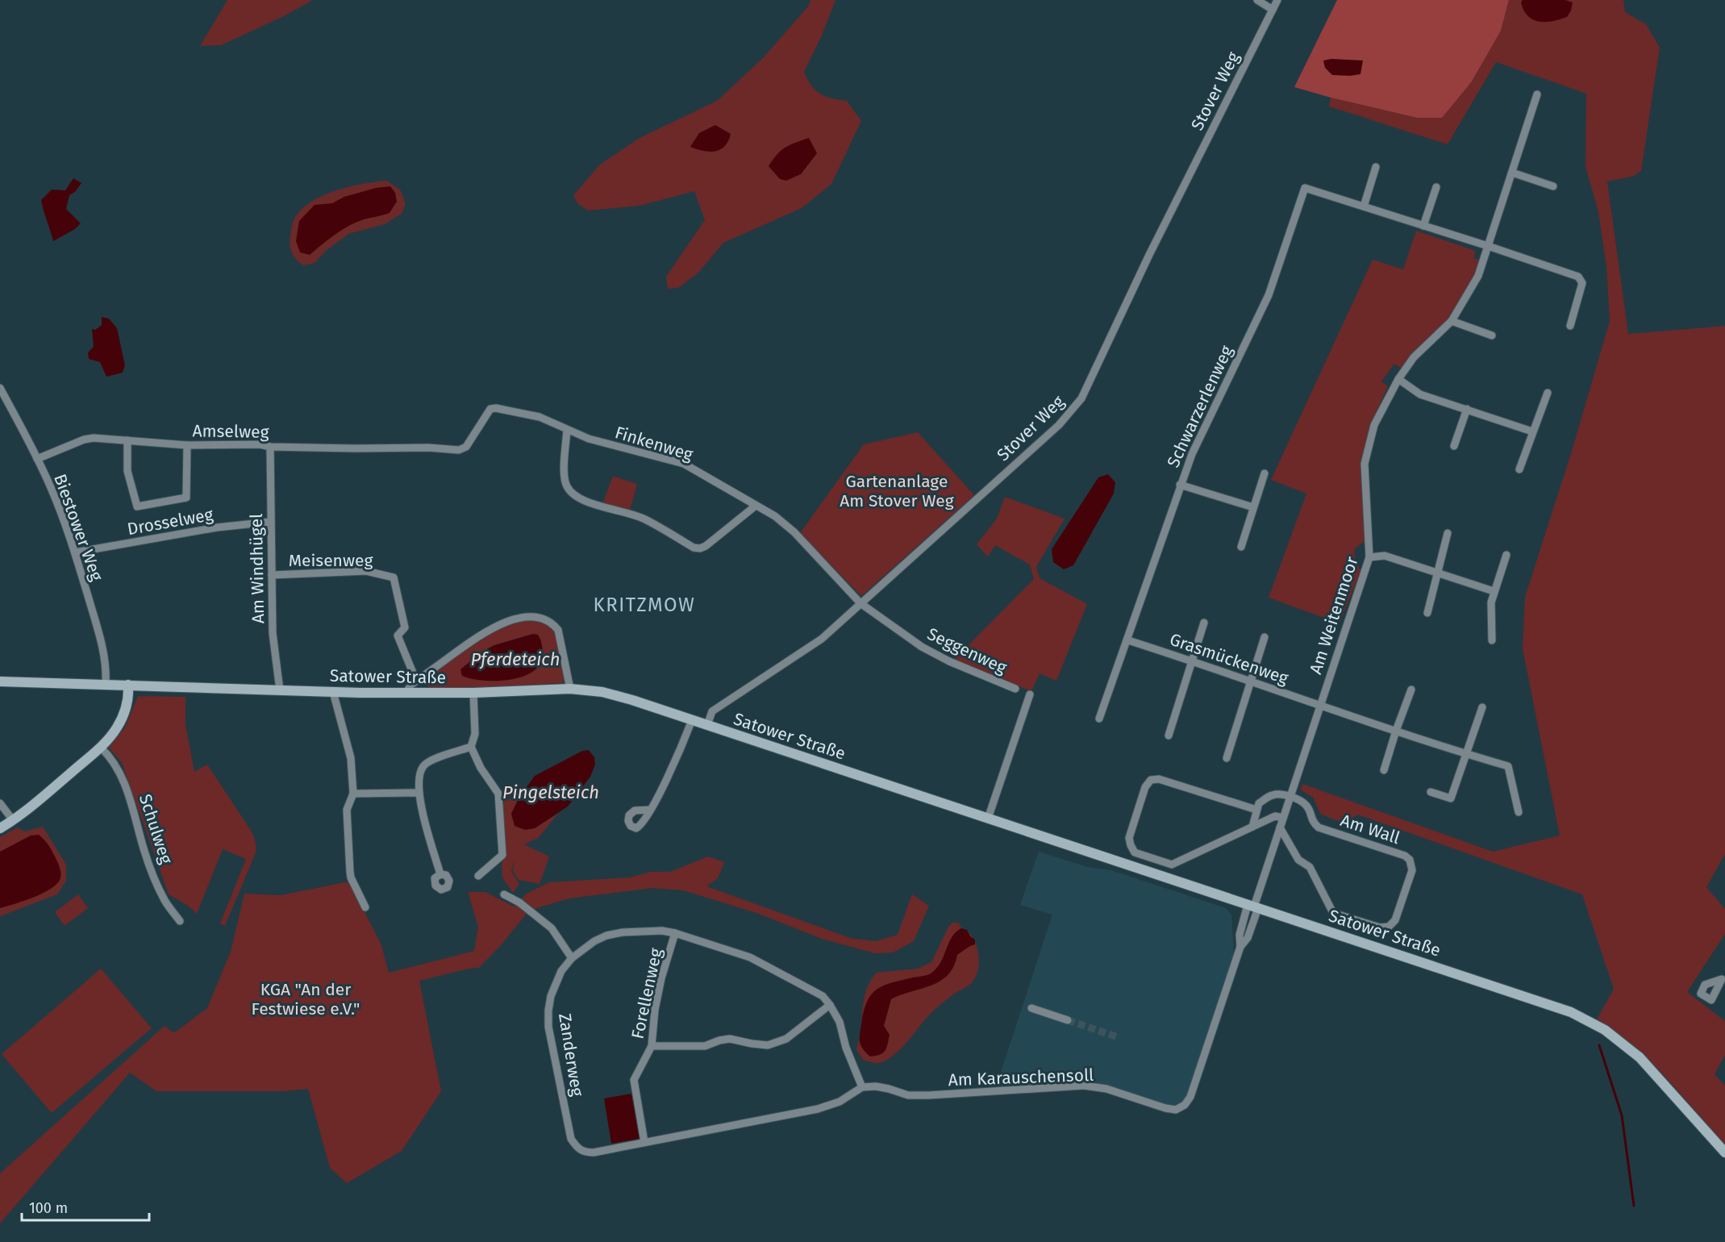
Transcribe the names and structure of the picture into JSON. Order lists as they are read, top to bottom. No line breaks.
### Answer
{"streets":{"main road":["Satower Straße"],"street":["Stover Weg","Schwarzerlenweg","Amselweg","Finkenweg","Drosselweg","Biestower Weg","Meisenweg","Am Windhügel","Am Weitenmoor","Seggenweg","Grasmückenweg","Schulweg","Am Wall","Forellenweg","Zanderweg","Am Karauschensoll"]},"crossings":[["Stover Weg","Finkenweg"],["Stover Weg","Seggenweg"],["Stover Weg","Satower Straße"],["Schwarzerlenweg","Grasmückenweg"],["Amselweg","Finkenweg"],["Amselweg","Biestower Weg"],["Amselweg","Am Windhügel"],["Finkenweg","Seggenweg"],["Drosselweg","Biestower Weg"],["Drosselweg","Am Windhügel"],["Biestower Weg","Satower Straße"],["Meisenweg","Am Windhügel"],["Am Windhügel","Satower Straße"],["Am Weitenmoor","Grasmückenweg"],["Am Weitenmoor","Satower Straße"],["Am Weitenmoor","Am Wall"],["Am Weitenmoor","Am Karauschensoll"],["Satower Straße","Am Karauschensoll"],["Forellenweg","Zanderweg"],["Zanderweg","Am Karauschensoll"]],"districts":["KRITZMOW"],"water":["Pferdeteich","Pingelsteich"],"parks":["Gartenanlage Am Stover Weg","KGA \"An der Festwiese e.V.\""],"scale_bar":"100 m"}
